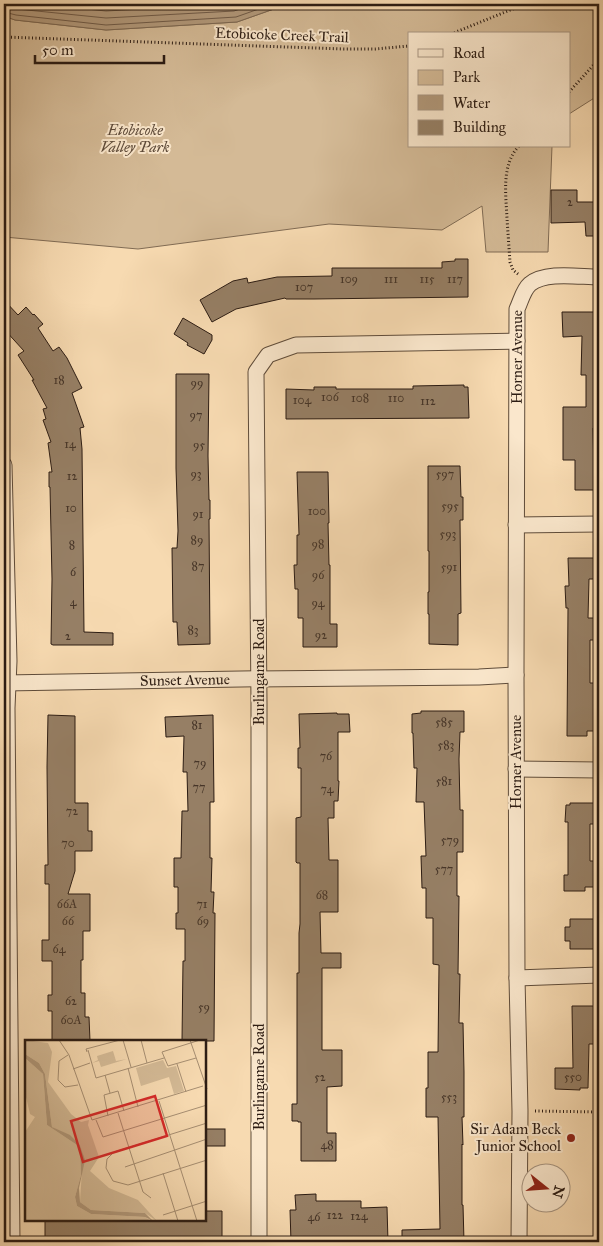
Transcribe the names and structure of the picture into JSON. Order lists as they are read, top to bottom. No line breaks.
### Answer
{"streets":{"street":["Horner Avenue","Burlingame Road","Sunset Avenue"],"path":["Etobicoke Creek Trail"]},"crossings":[["Horner Avenue","Burlingame Road"],["Horner Avenue","Sunset Avenue"],["Burlingame Road","Sunset Avenue"]],"parks":["Etobicoke Valley Park"],"places":["Sir Adam Beck Junior School"],"house_numbers":["2","109","111","115","117","107","18","99","106","108","110","104","112","97","14","95","93","597","12","595","10","100","91","593","89","98","8","87","591","6","96","4","94","83","92","2","585","81","583","76","79","581","77","74","72","579","70","577","68","66A","71","66","69","64","62","59","60A","52","550","553","48","122","124","46"],"legend":["Road","Park","Water","Building"],"scale_bar":"50 m","north":"right"}
